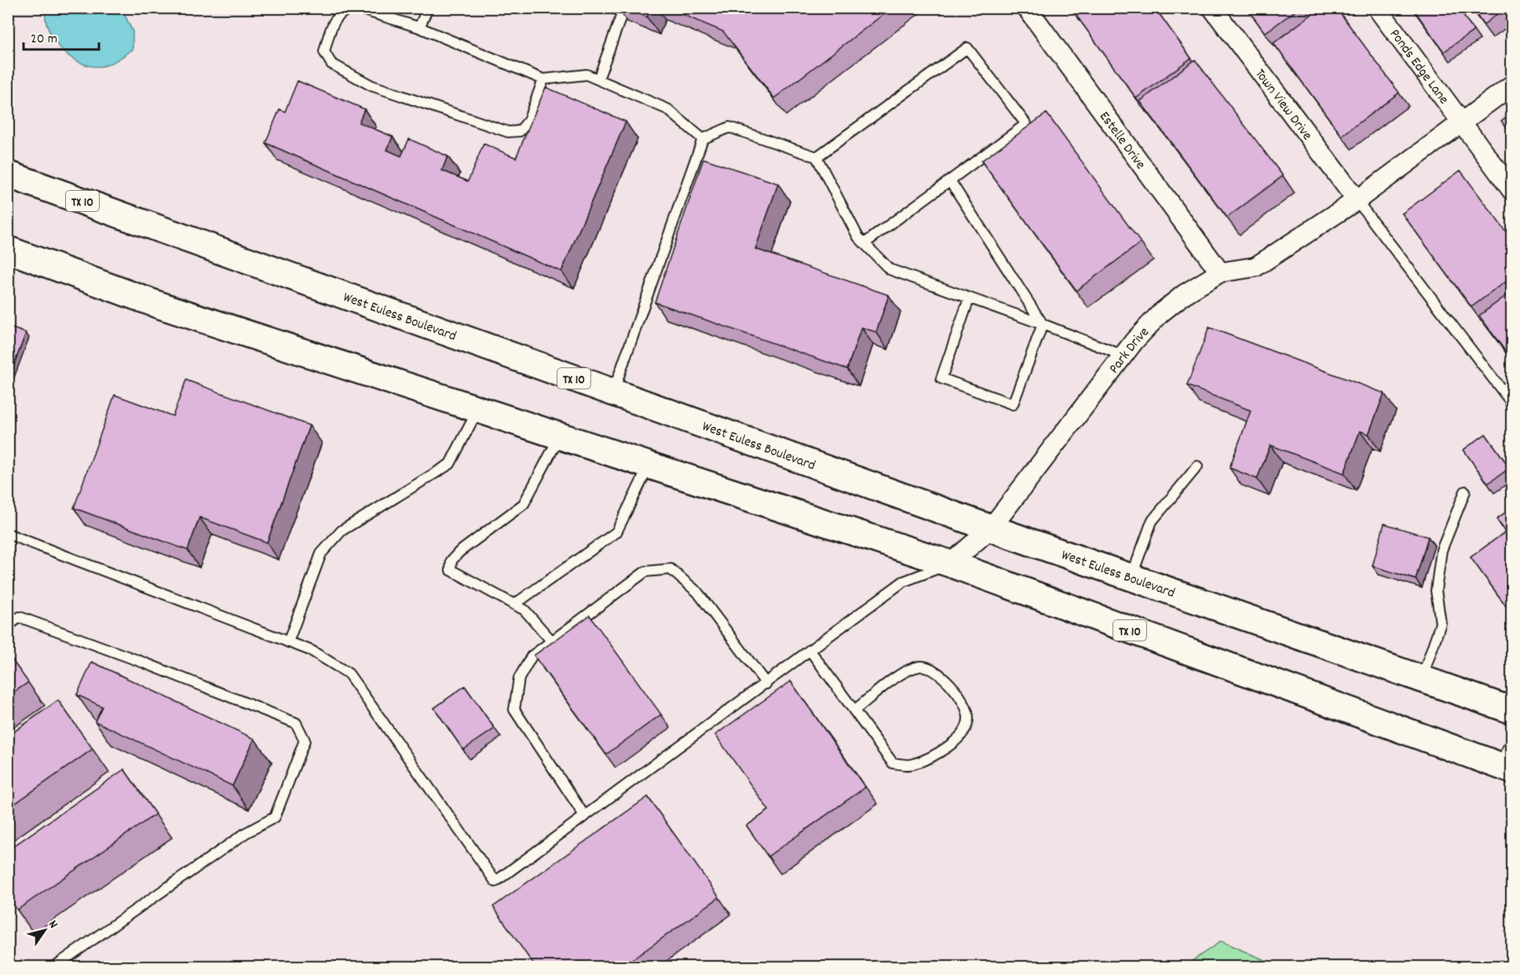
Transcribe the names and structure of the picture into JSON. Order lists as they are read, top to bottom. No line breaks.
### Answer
{"streets":{"main road":["TX 10","West Euless Boulevard"],"street":["Ponds Edge Lane","Town View Drive","Estelle Drive","Park Drive"]},"crossings":[["Ponds Edge Lane","Park Drive"],["Town View Drive","Park Drive"],["Estelle Drive","Park Drive"],["TX 10","Park Drive"],["West Euless Boulevard","Park Drive"]],"scale_bar":"20 m","north":"top right"}
